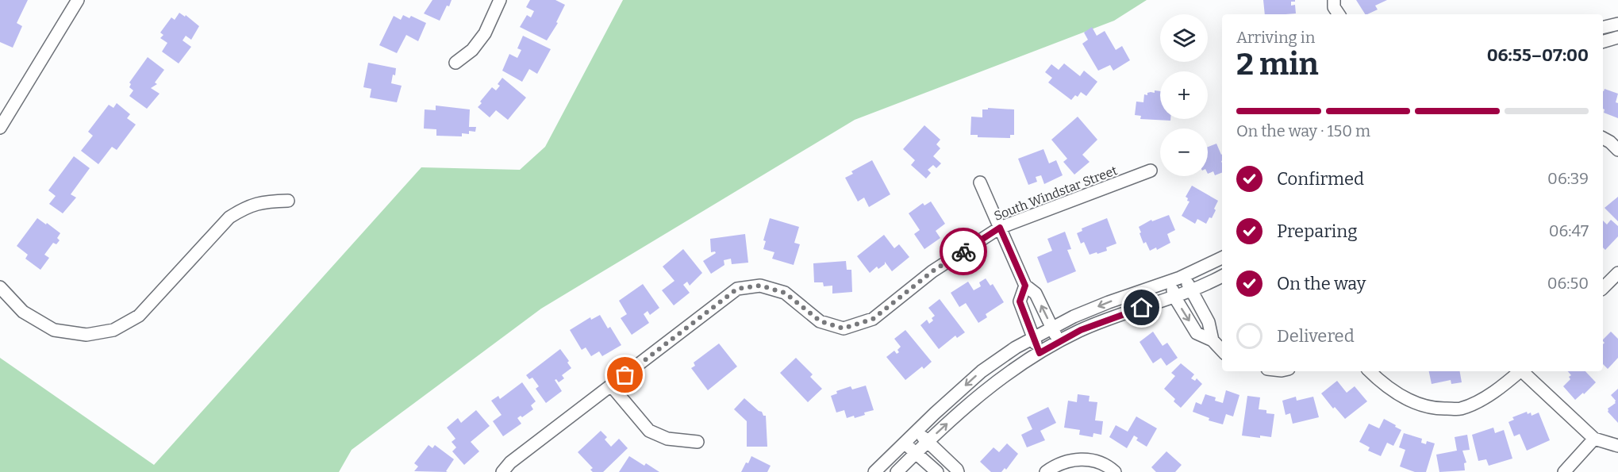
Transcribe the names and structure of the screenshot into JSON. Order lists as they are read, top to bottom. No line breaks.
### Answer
{"streets":{"street":["South Windstar Street"]},"page":{"map_buttons":["+","−"],"heading":["2 min","Arriving in","06:55–07:00"],"bar":"On the way · 150 m","list":[["Confirmed","06:39"],["Preparing","06:47"],["On the way","06:50"],"Delivered"]}}
